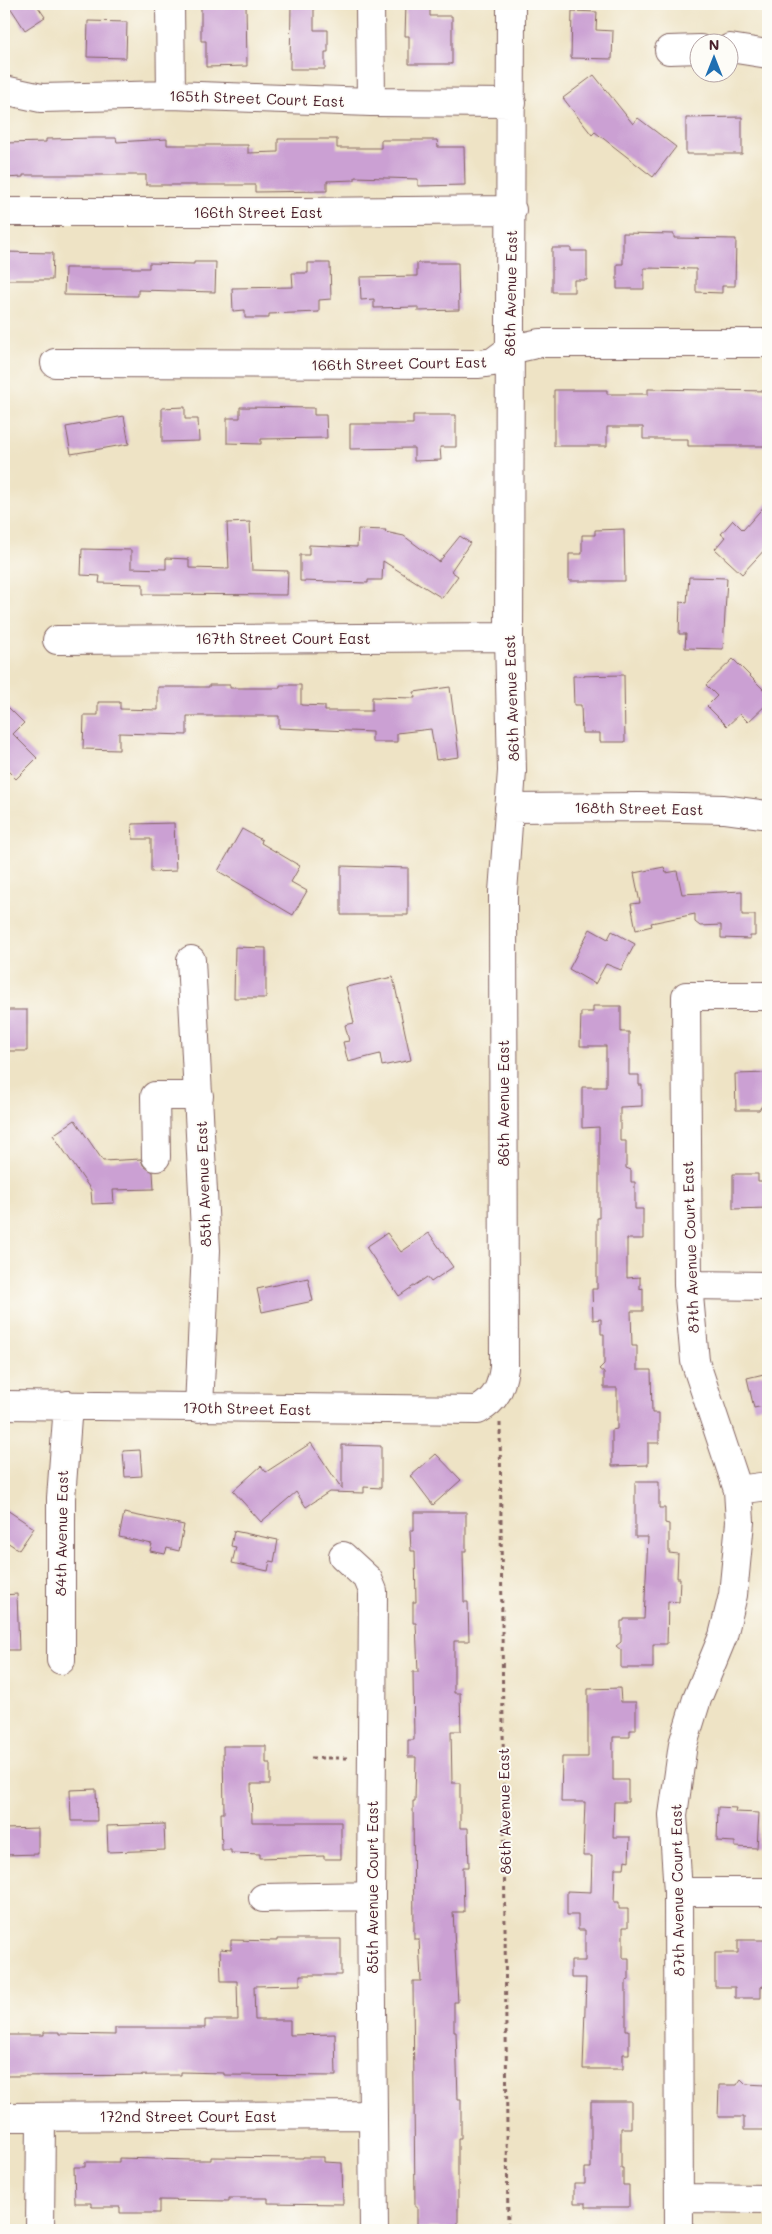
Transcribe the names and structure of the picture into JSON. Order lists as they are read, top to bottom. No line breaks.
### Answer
{"streets":{"street":["165th Street Court East","166th Street East","86th Avenue East","166th Street Court East","167th Street Court East","168th Street East","85th Avenue East","87th Avenue Court East","170th Street East","84th Avenue East","85th Avenue Court East","172nd Street Court East"]},"crossings":[["165th Street Court East","86th Avenue East"],["166th Street East","86th Avenue East"],["86th Avenue East","166th Street Court East"],["86th Avenue East","167th Street Court East"],["86th Avenue East","168th Street East"],["86th Avenue East","170th Street East"],["85th Avenue East","170th Street East"],["170th Street East","84th Avenue East"],["85th Avenue Court East","172nd Street Court East"]],"north":"top"}
